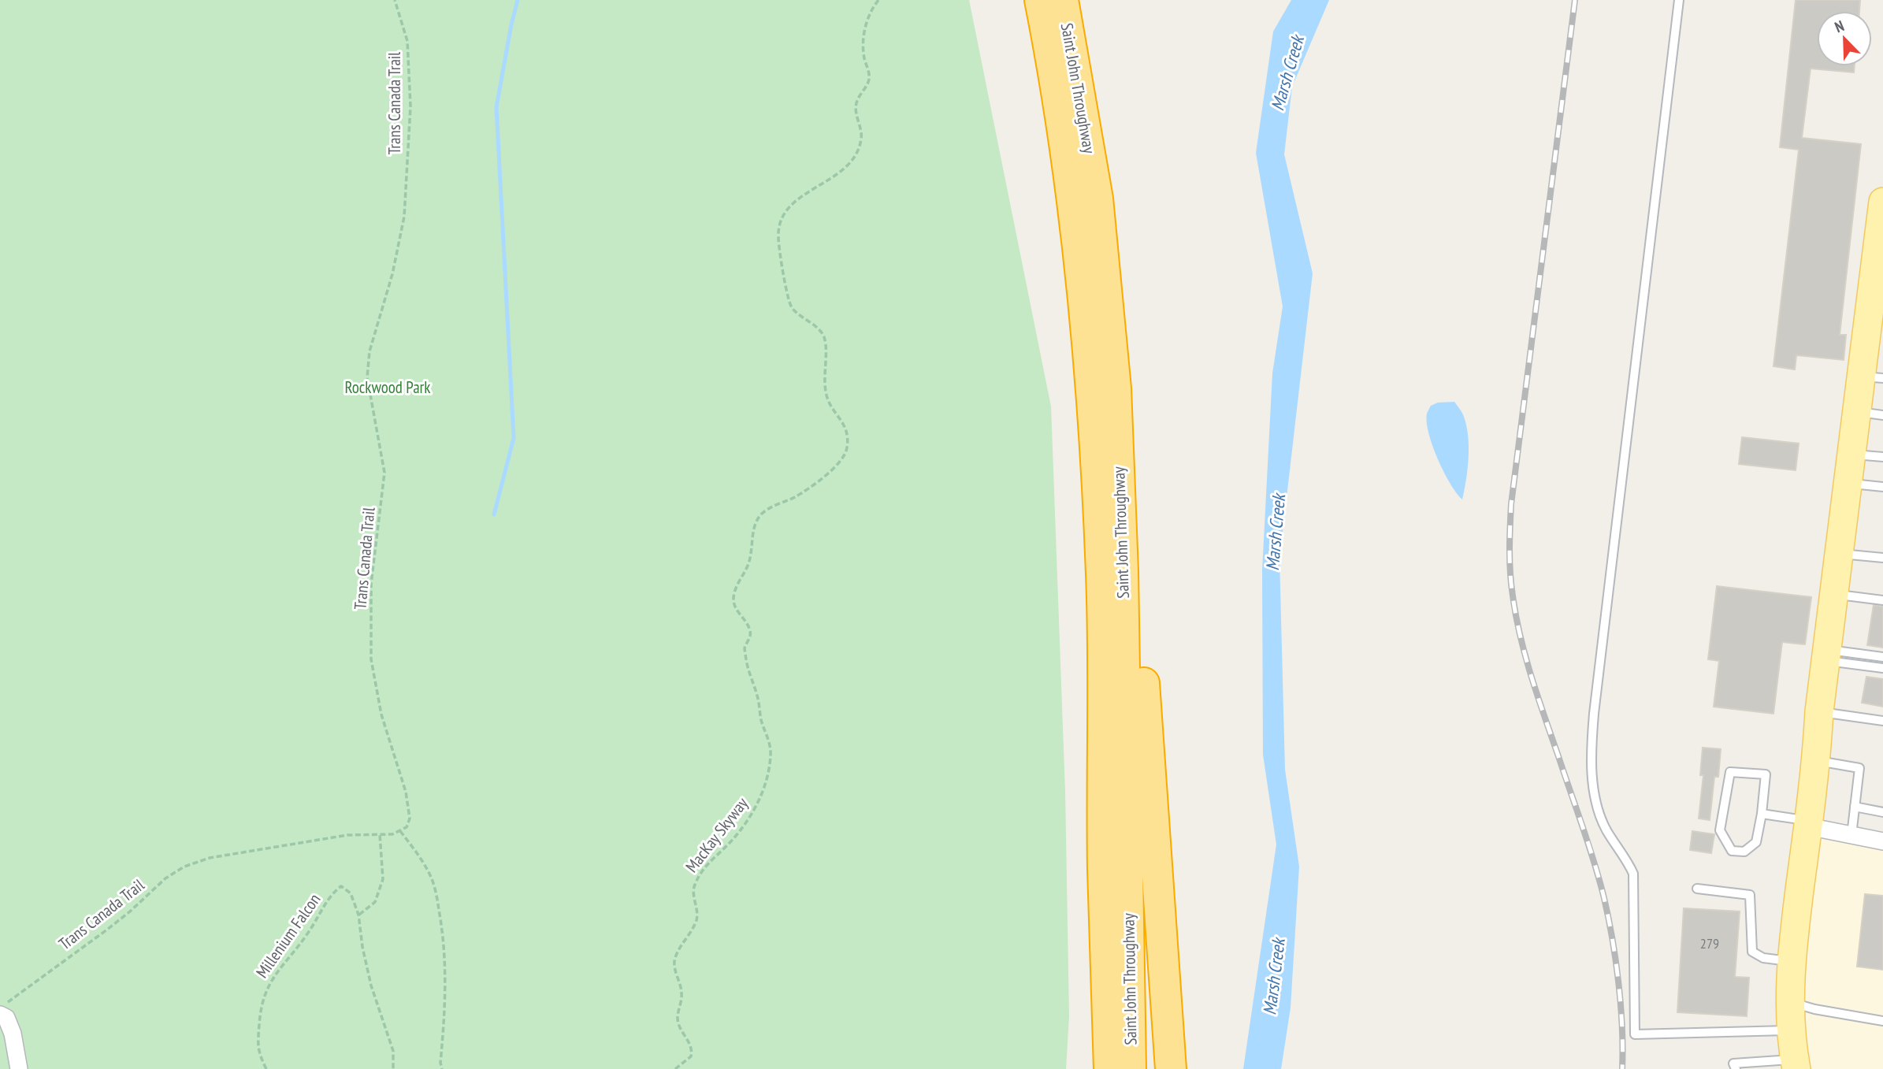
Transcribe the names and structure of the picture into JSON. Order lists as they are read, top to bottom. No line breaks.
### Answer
{"streets":{"highway":["Saint John Throughway"],"path":["Trans Canada Trail","MacKay Skyway","Millenium Falcon"]},"water":["Marsh Creek"],"parks":["Rockwood Park"],"house_numbers":["279"],"north":"top left"}
